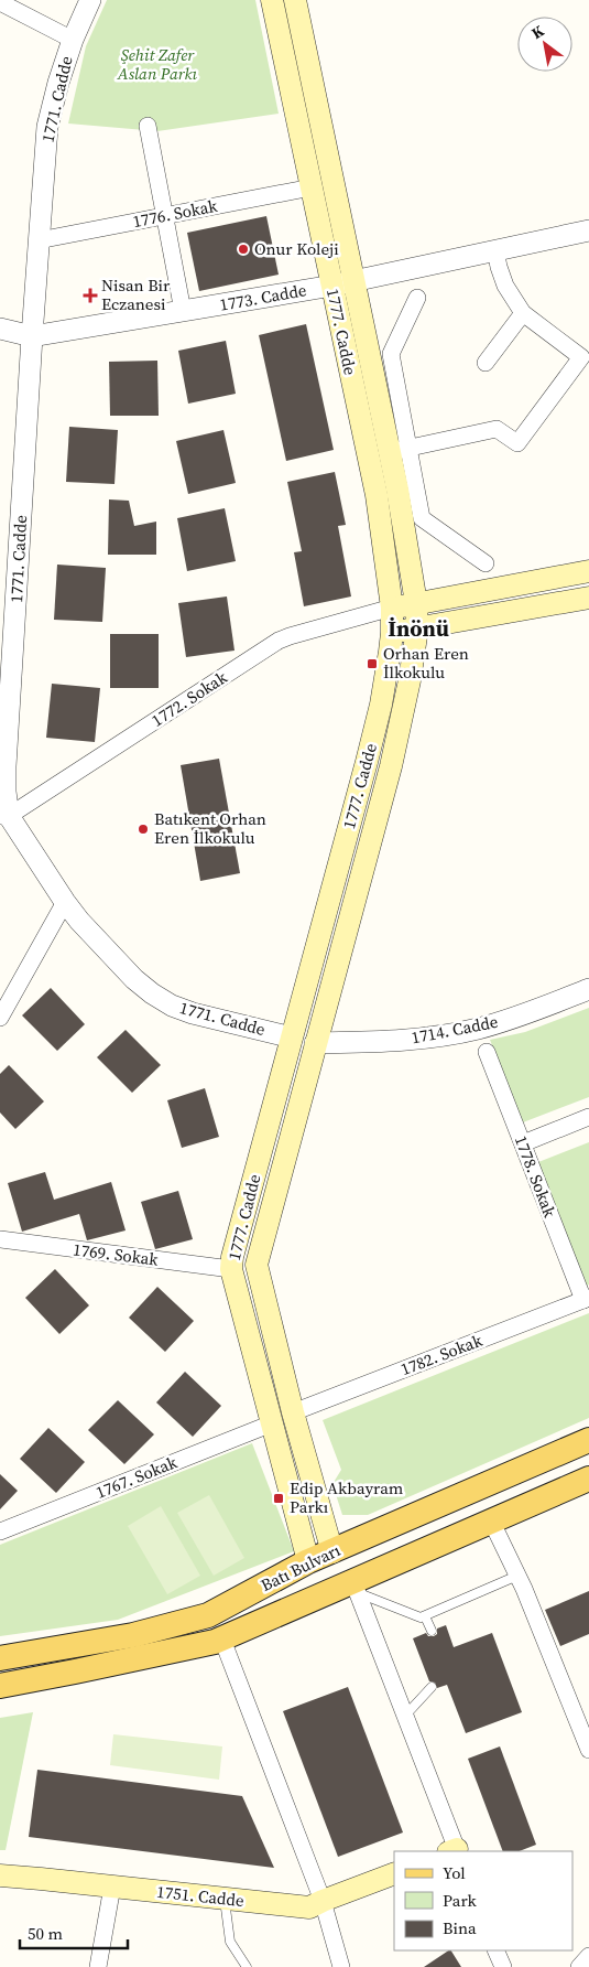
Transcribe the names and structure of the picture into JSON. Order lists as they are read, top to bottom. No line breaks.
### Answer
{"streets":{"main road":["1777. Cadde","Batı Bulvarı","1751. Cadde"],"street":["1771. Cadde","1776. Sokak","1773. Cadde","1772. Sokak","1714. Cadde","1778. Sokak","1769. Sokak","1782. Sokak","1767. Sokak"]},"crossings":[["1771. Cadde","1776. Sokak"],["1771. Cadde","1773. Cadde"],["1771. Cadde","1777. Cadde"],["1771. Cadde","1772. Sokak"],["1776. Sokak","1777. Cadde"],["1773. Cadde","1777. Cadde"],["1777. Cadde","1772. Sokak"],["1777. Cadde","1714. Cadde"],["1777. Cadde","1769. Sokak"],["1777. Cadde","1782. Sokak"],["1777. Cadde","1767. Sokak"],["1777. Cadde","Batı Bulvarı"],["1778. Sokak","1782. Sokak"]],"districts":["İnönü"],"parks":["Şehit Zafer Aslan Parkı"],"places":{"other":["Onur Koleji","Batıkent Orhan Eren İlkokulu"],"health":["Nisan Bir Eczanesi"],"transit":["Orhan Eren İlkokulu","Edip Akbayram Parkı"]},"legend":["Yol","Park","Bina"],"scale_bar":"50 m","north":"top left"}
